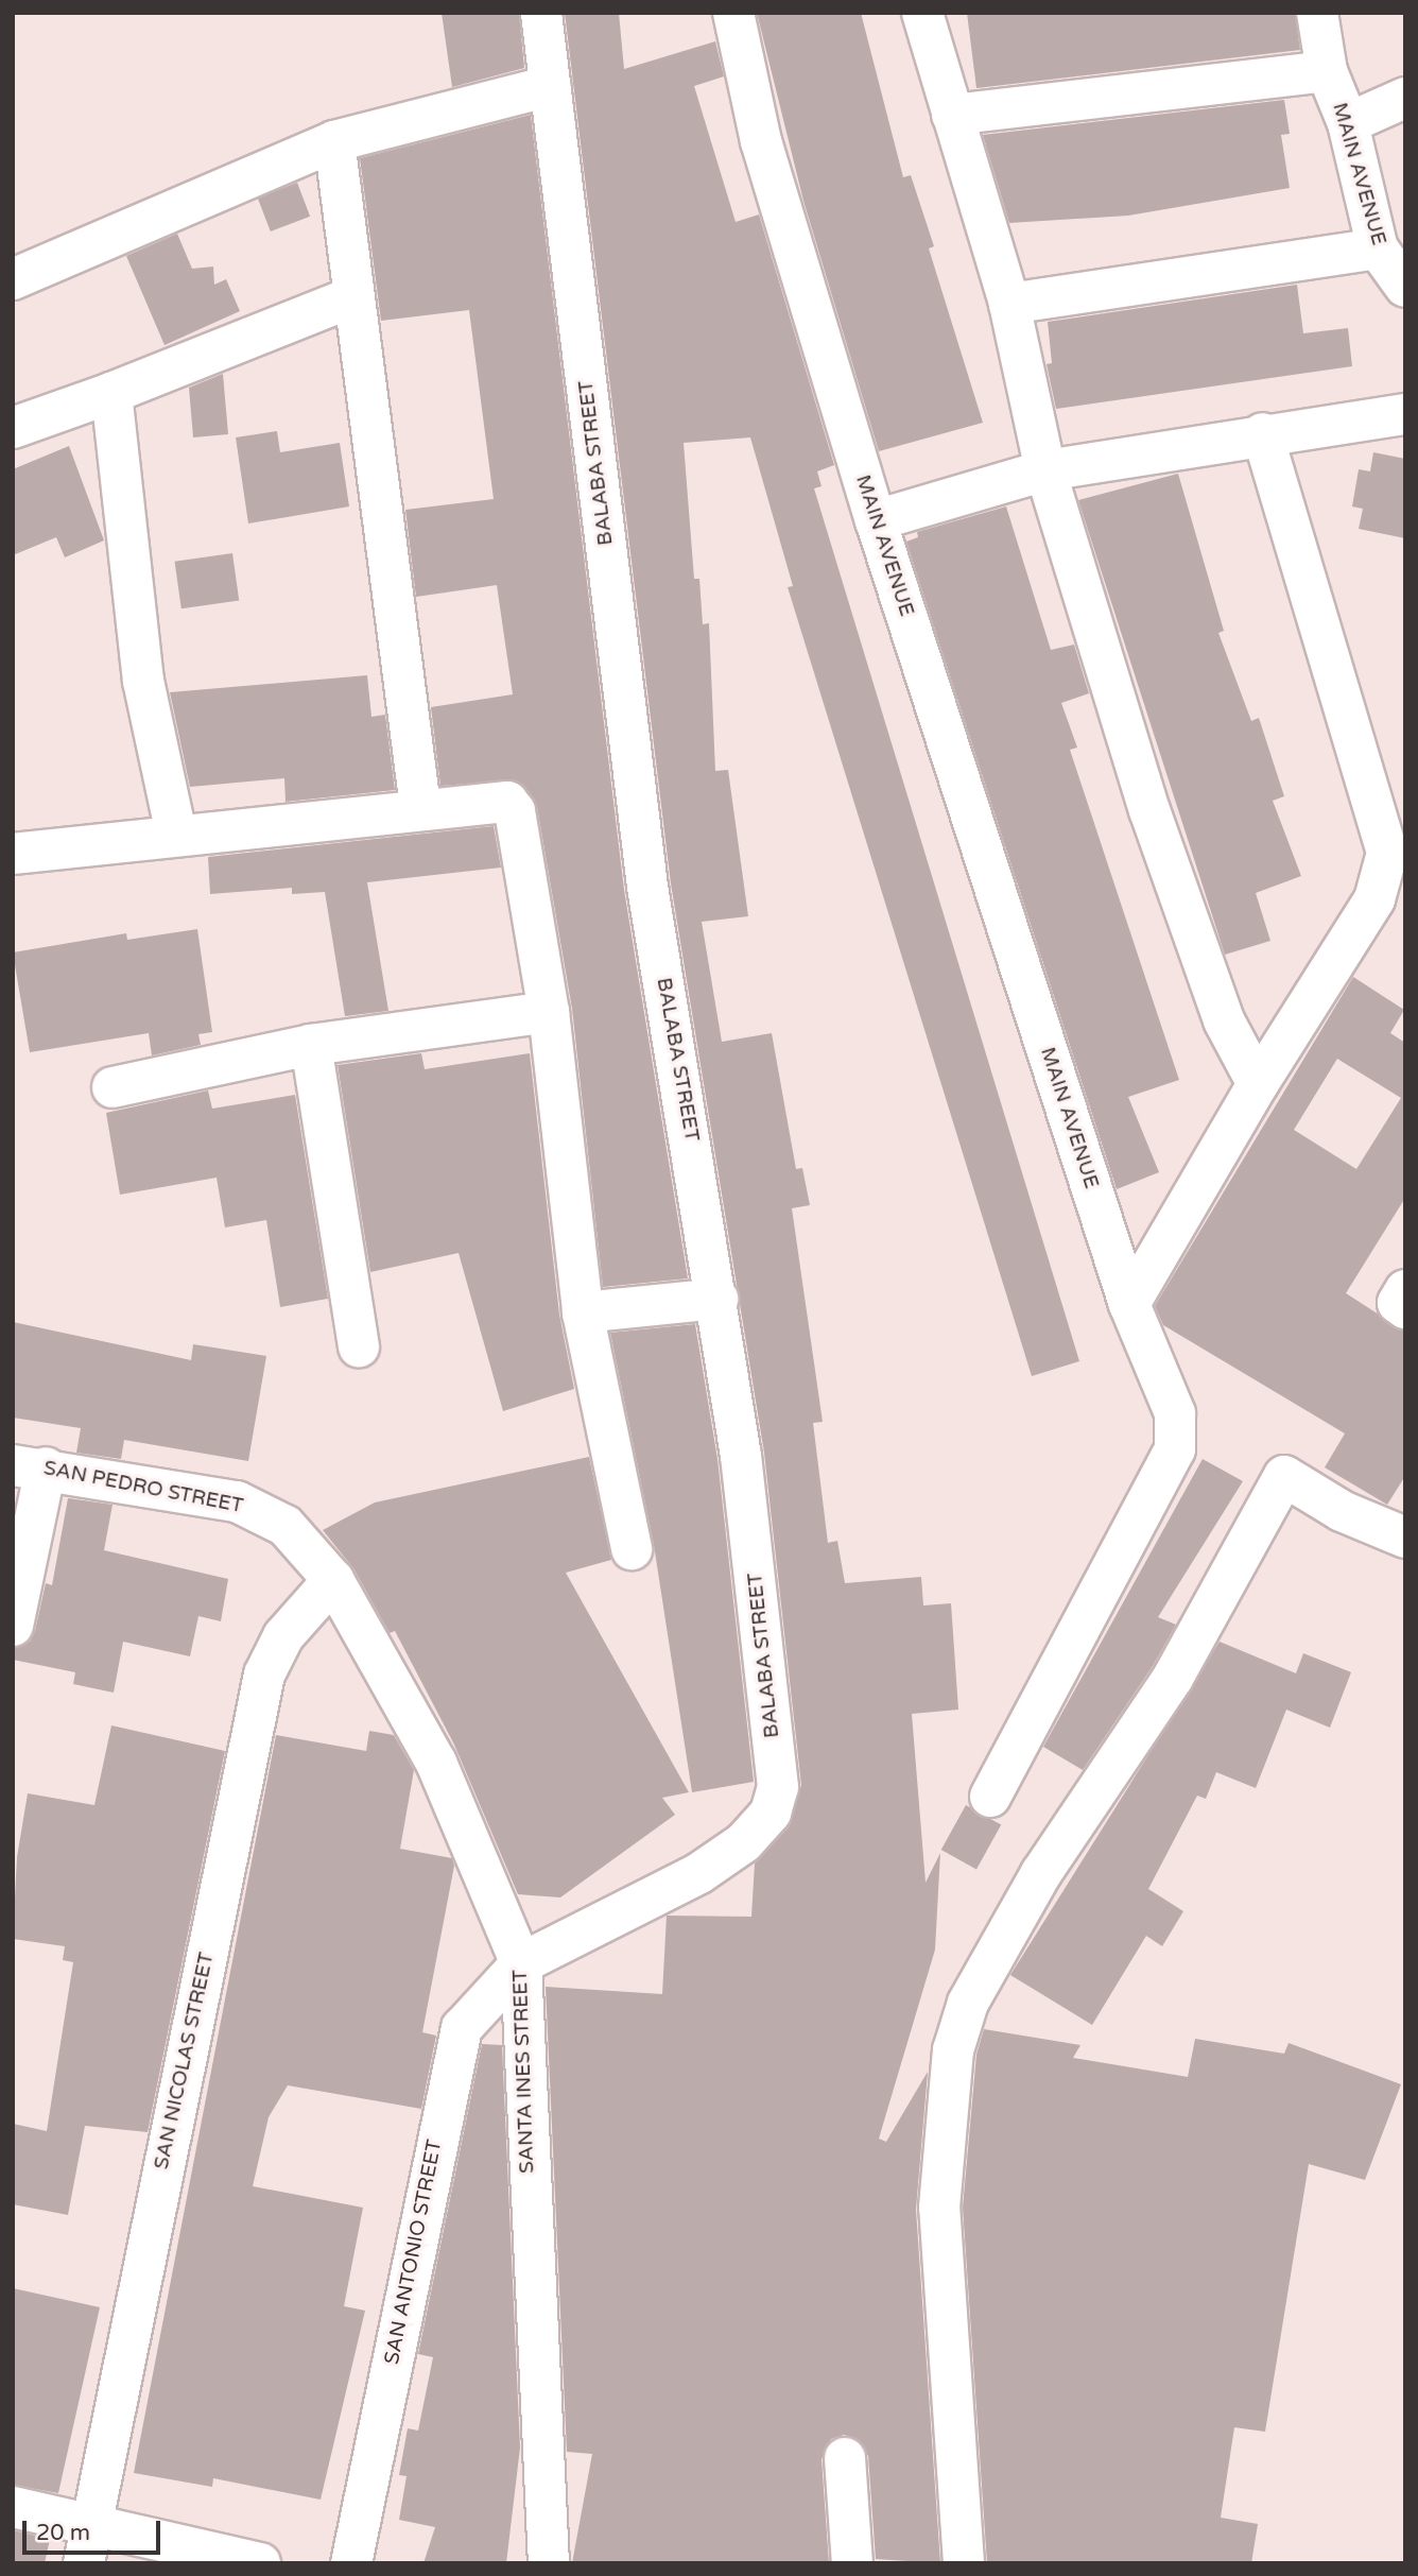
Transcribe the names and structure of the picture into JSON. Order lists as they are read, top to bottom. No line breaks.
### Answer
{"streets":{"street":["MAIN AVENUE","BALABA STREET","SAN PEDRO STREET","SAN NICOLAS STREET","SANTA INES STREET","SAN ANTONIO STREET"]},"crossings":[["BALABA STREET","SANTA INES STREET"],["BALABA STREET","SAN ANTONIO STREET"],["SAN PEDRO STREET","SAN NICOLAS STREET"],["SAN PEDRO STREET","SANTA INES STREET"],["SAN NICOLAS STREET","SANTA INES STREET"],["SANTA INES STREET","SAN ANTONIO STREET"]],"scale_bar":"20 m"}
